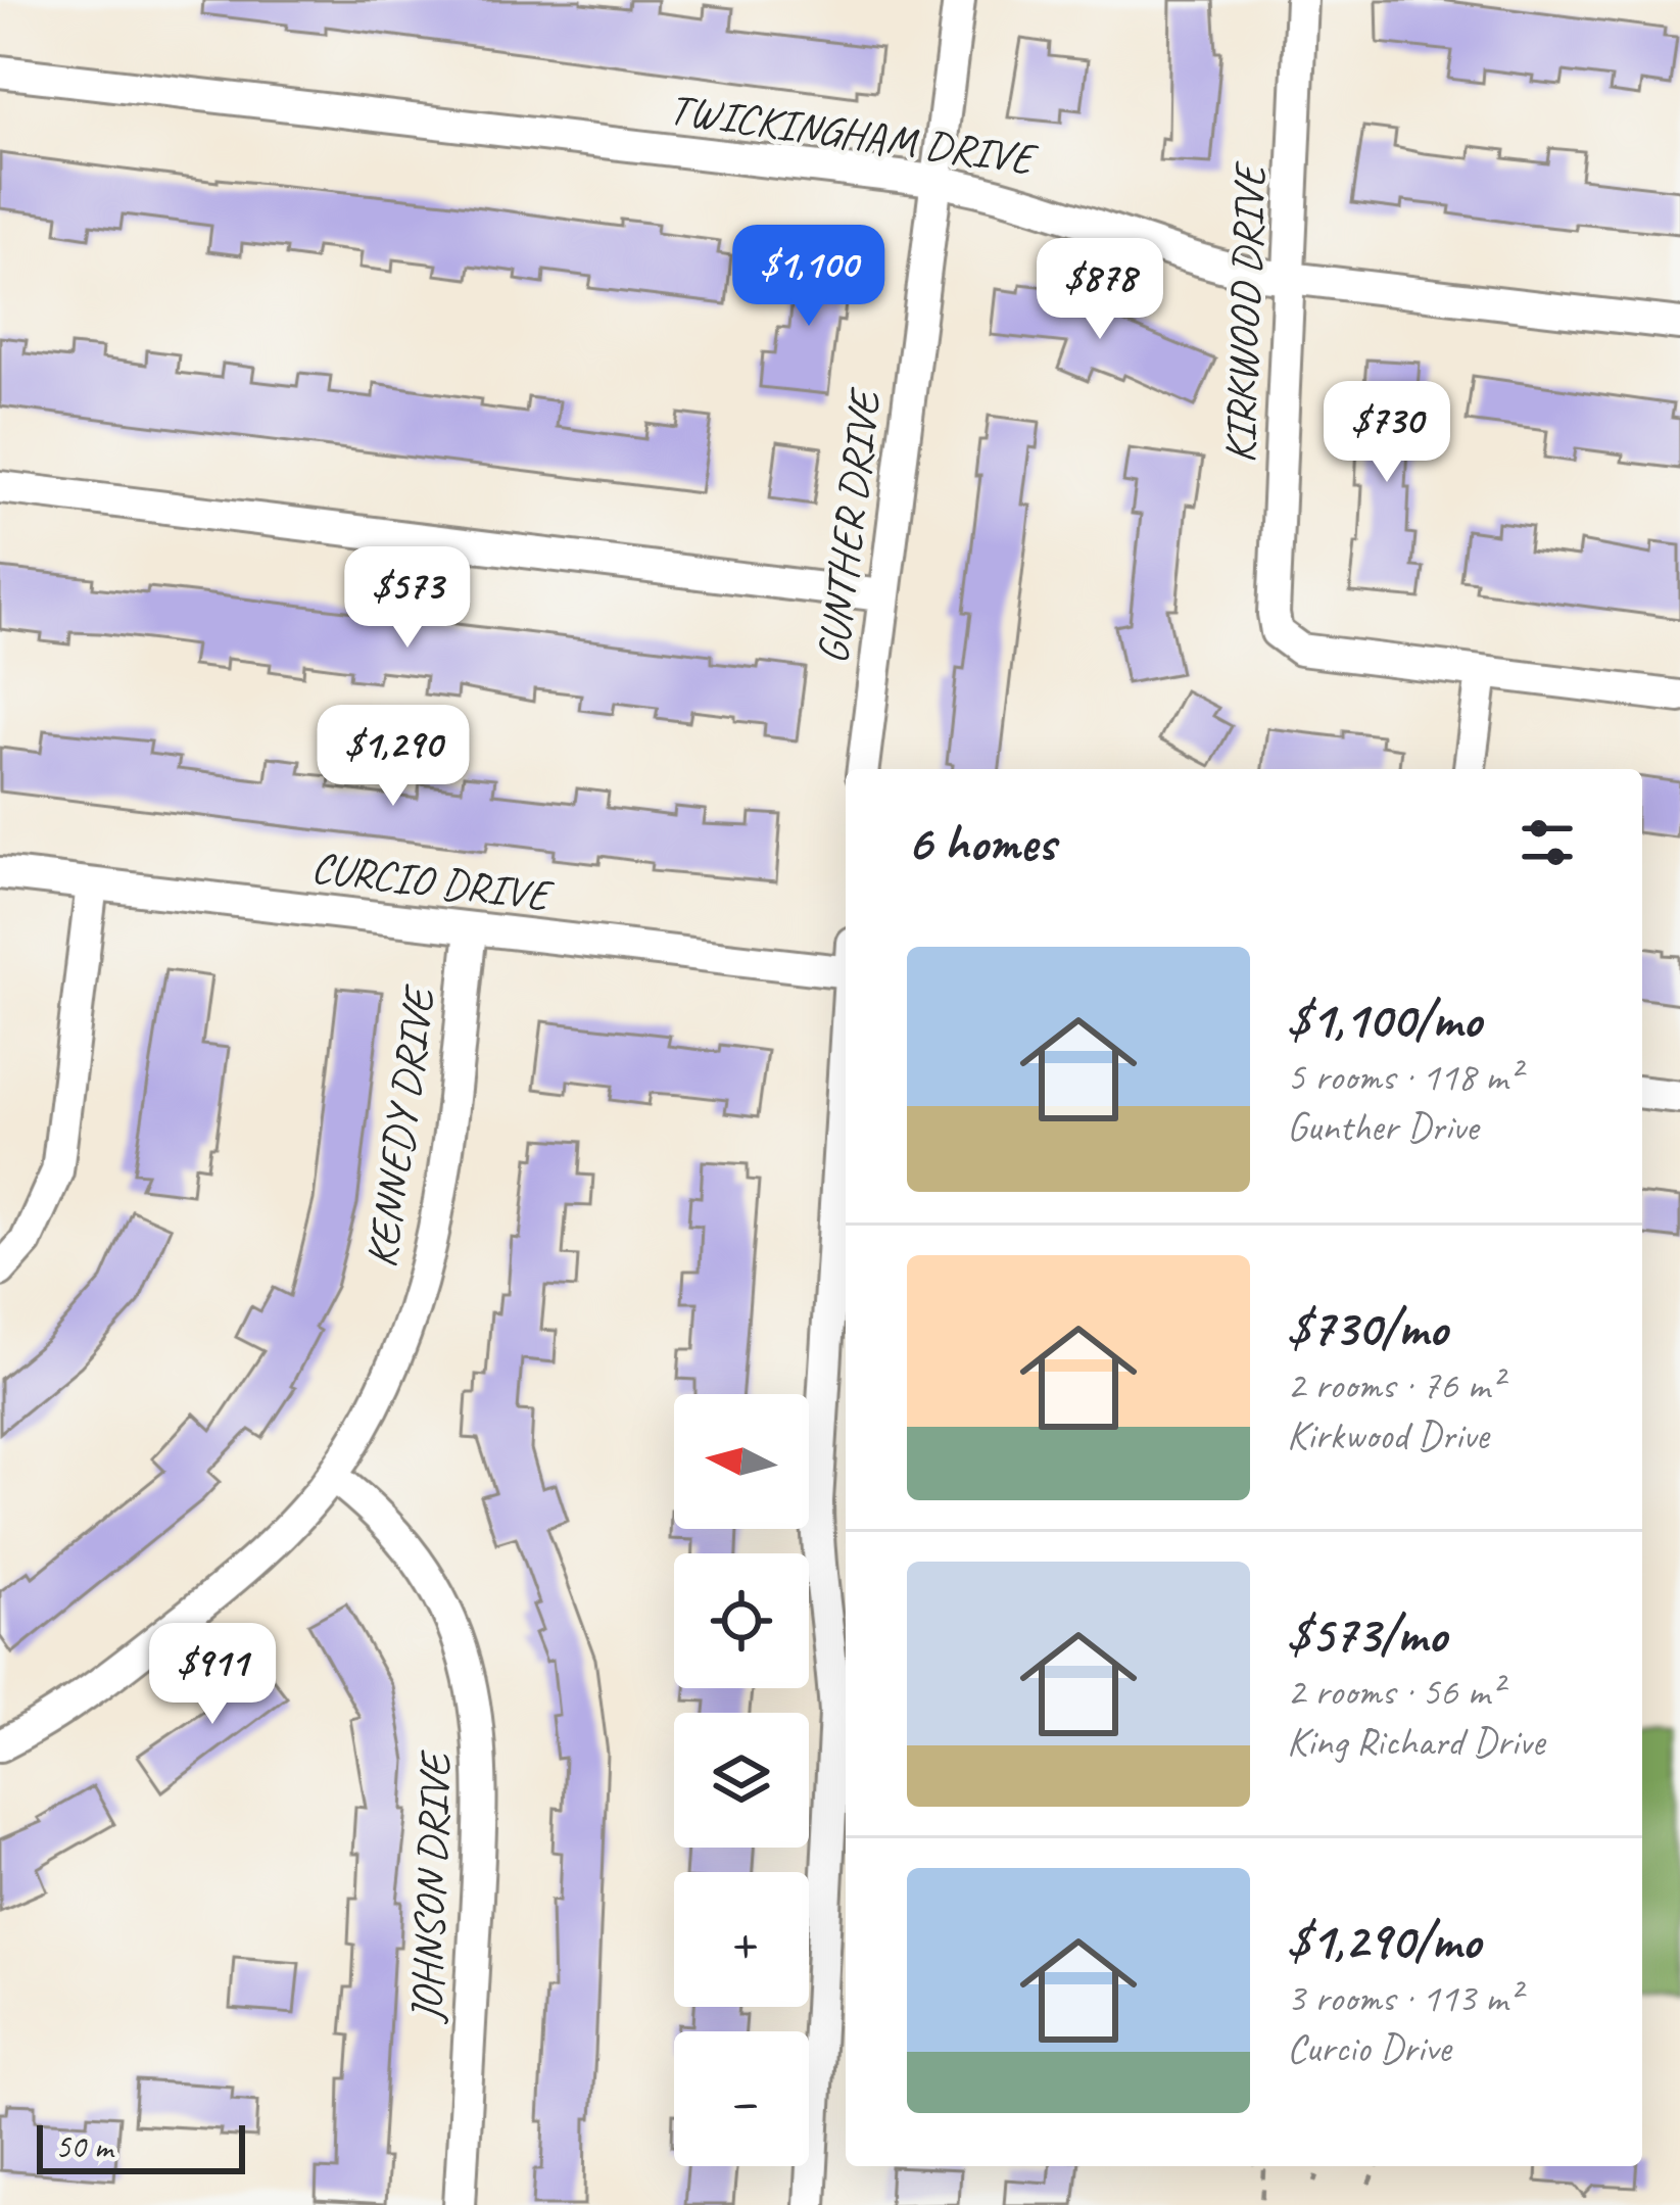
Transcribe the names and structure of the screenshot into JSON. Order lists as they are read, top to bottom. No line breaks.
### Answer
{"streets":{"street":["TWICKINGHAM DRIVE","KIRKWOOD DRIVE","GUNTHER DRIVE","CURCIO DRIVE","KENNEDY DRIVE","JOHNSON DRIVE"]},"crossings":[["TWICKINGHAM DRIVE","KIRKWOOD DRIVE"],["TWICKINGHAM DRIVE","GUNTHER DRIVE"],["CURCIO DRIVE","KENNEDY DRIVE"],["KENNEDY DRIVE","JOHNSON DRIVE"]],"scale_bar":"50 m","north":"left","page":{"price":["$1,100","$878","$730","$573","$1,290","$911"],"heading":"6 homes","list":[{"name":"$1,100/mo","note":"5 rooms · 118 m² · Gunther Drive"},{"name":"$730/mo","note":"2 rooms · 76 m² · Kirkwood Drive"},{"name":"$573/mo","note":"2 rooms · 56 m² · King Richard Drive"},{"name":"$1,290/mo","note":"3 rooms · 113 m² · Curcio Drive"}],"map_buttons":["+","−"],"scale":"50 m"}}
